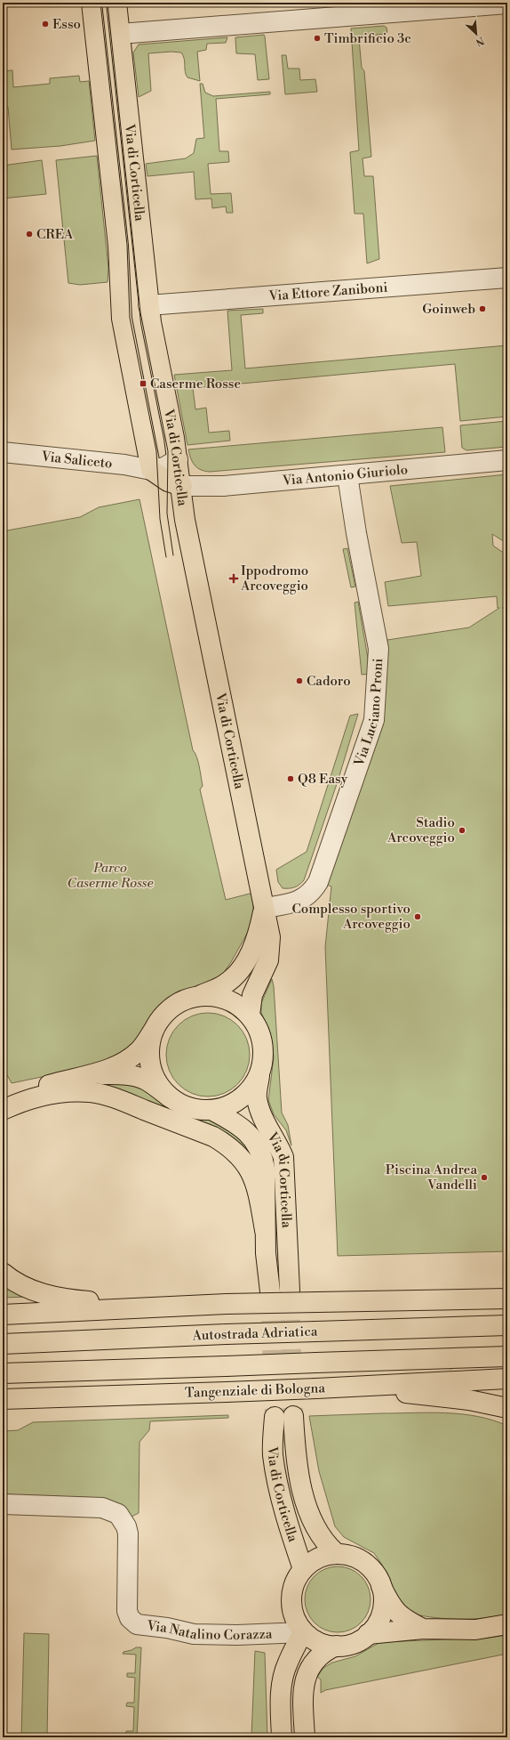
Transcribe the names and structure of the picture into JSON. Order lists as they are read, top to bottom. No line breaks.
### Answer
{"streets":{"main road":["Via di Corticella","Autostrada Adriatica","Tangenziale di Bologna"],"street":["Via Ettore Zaniboni","Via Saliceto","Via Antonio Giuriolo","Via Luciano Proni","Via Natalino Corazza"]},"crossings":[["Via di Corticella","Via Ettore Zaniboni"],["Via di Corticella","Via Saliceto"],["Via di Corticella","Via Antonio Giuriolo"],["Via di Corticella","Via Luciano Proni"],["Via di Corticella","Via Natalino Corazza"],["Via Antonio Giuriolo","Via Luciano Proni"]],"parks":["Parco Caserme Rosse"],"places":{"other":["Esso","Timbrificio 3c","CREA","Goinweb","Cadoro","Q8 Easy","Stadio Arcoveggio","Complesso sportivo Arcoveggio","Piscina Andrea Vandelli"],"transit":["Caserme Rosse"],"health":["Ippodromo Arcoveggio"]},"north":"bottom right"}
